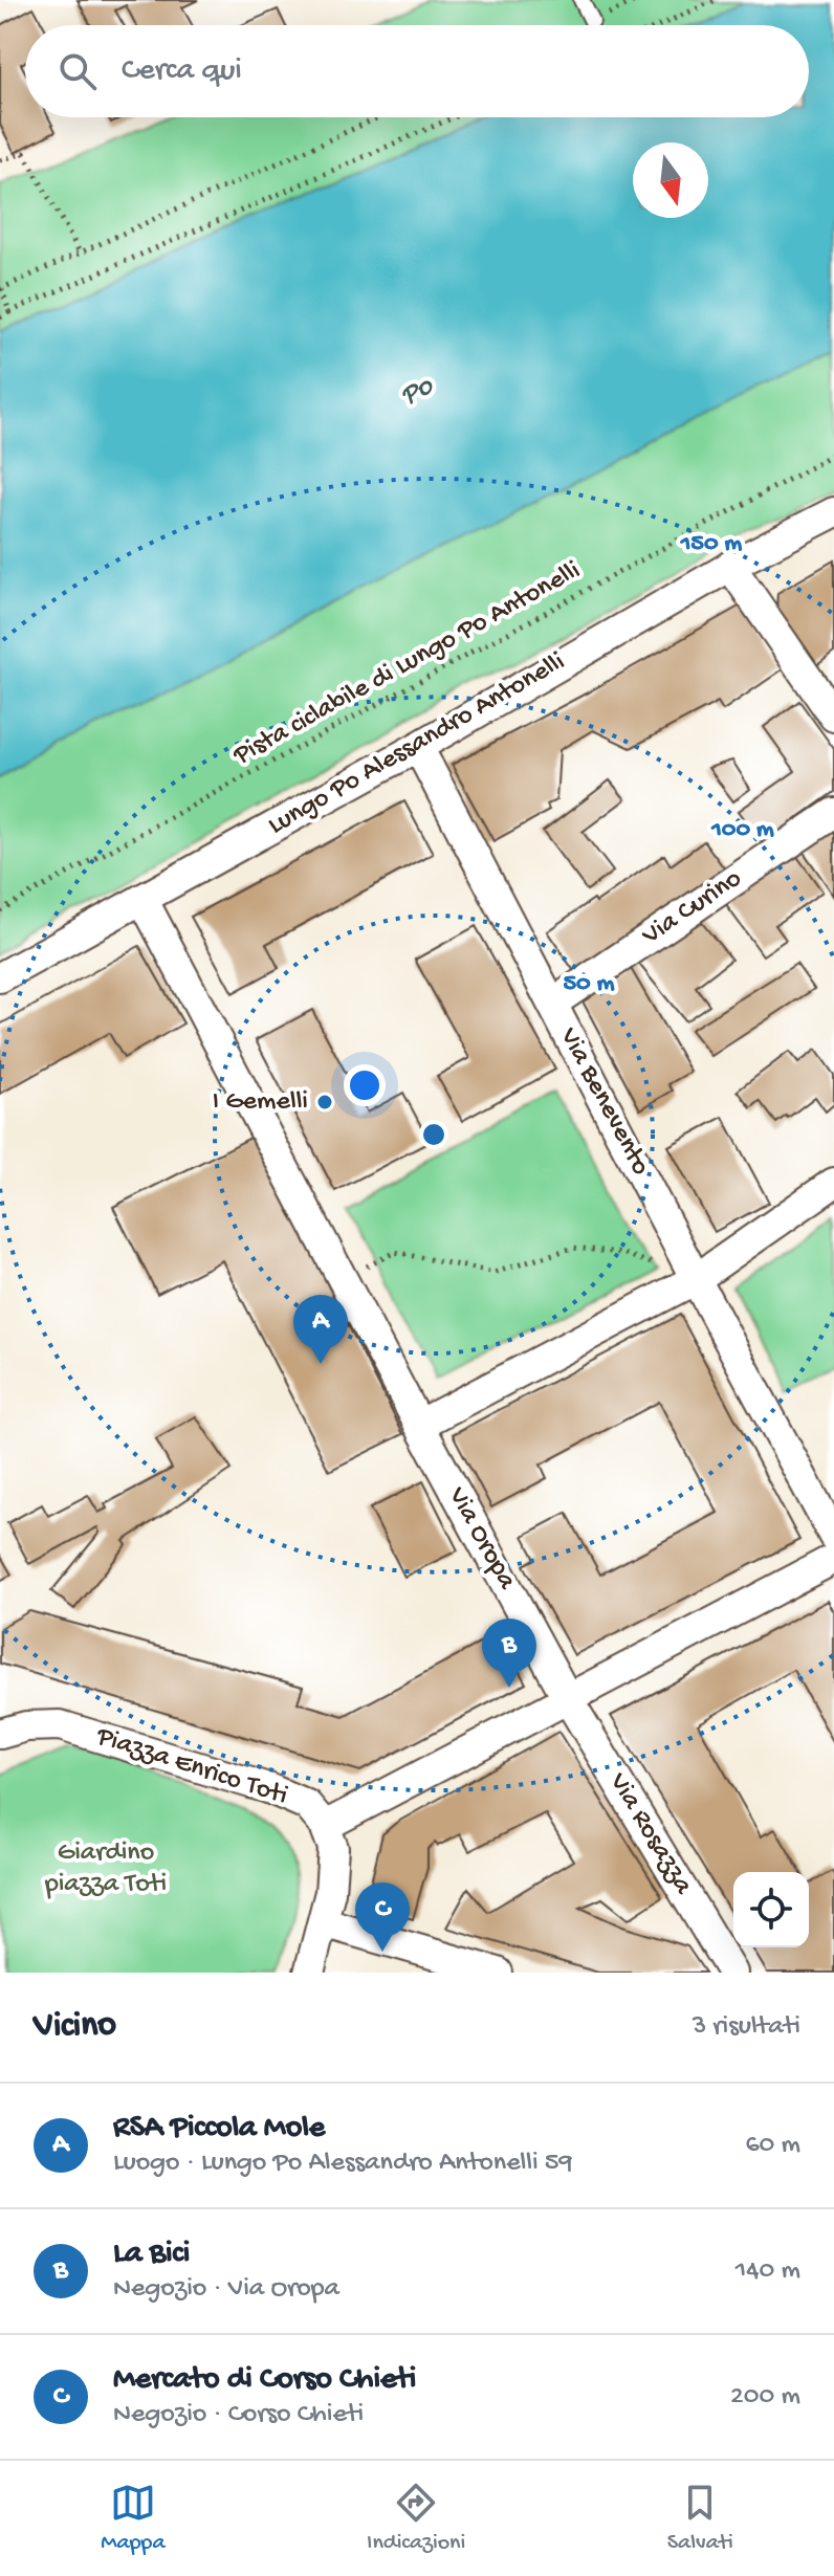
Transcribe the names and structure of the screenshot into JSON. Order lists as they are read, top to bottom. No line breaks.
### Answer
{"streets":{"street":["Lungo Po Alessandro Antonelli","Via Curino","Via Benevento","Via Oropa","Piazza Enrico Toti","Via Rosazza"],"path":["Pista ciclabile di Lungo Po Antonelli"]},"crossings":[["Lungo Po Alessandro Antonelli","Via Benevento"],["Lungo Po Alessandro Antonelli","Via Oropa"],["Via Curino","Via Benevento"],["Via Oropa","Via Rosazza"]],"water":["Po"],"parks":["Giardino piazza Toti"],"places":["I Gemelli"],"north":"bottom","page":{"search":"Cerca qui","pins":["A","B","C"],"heading":["Vicino","3 risultati"],"list":[{"mark":"A","name":"RSA Piccola Mole","note":"Luogo · Lungo Po Alessandro Antonelli 59","value":"60 m"},{"mark":"B","name":"La Bici","note":"Negozio · Via Oropa","value":"140 m"},{"mark":"C","name":"Mercato di Corso Chieti","note":"Negozio · Corso Chieti","value":"200 m"}],"nav":["Mappa","Indicazioni","Salvati"]},"rings":["150 m","100 m","50 m"]}
